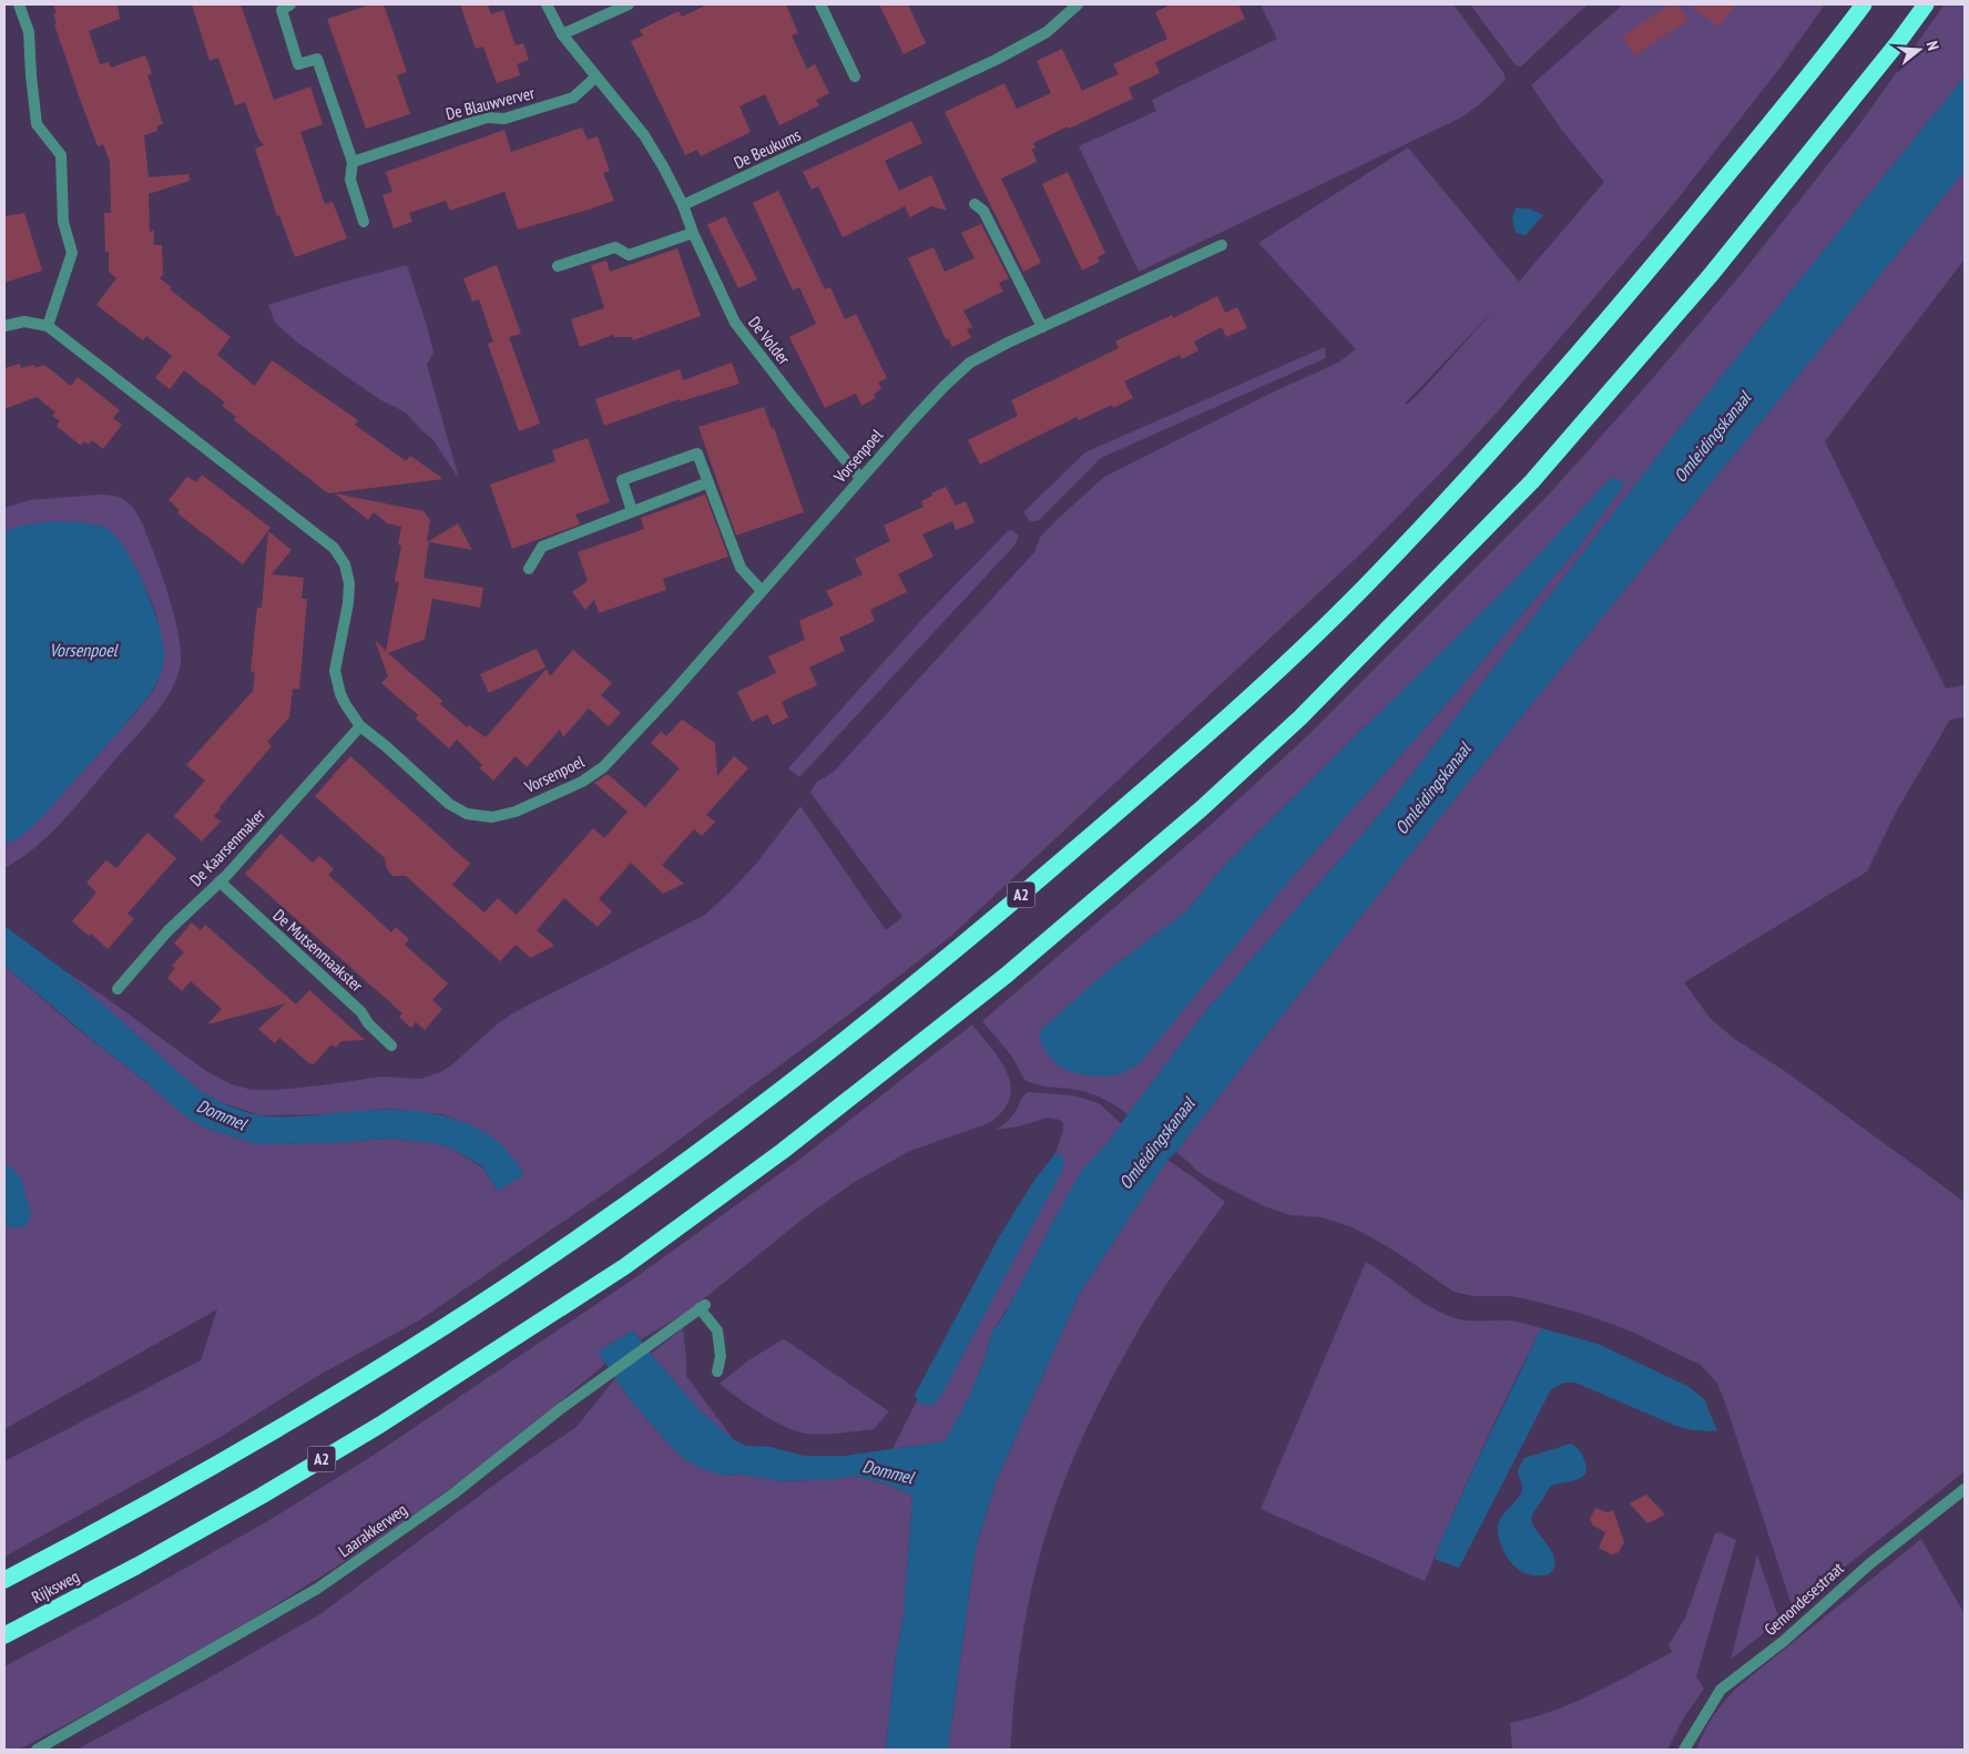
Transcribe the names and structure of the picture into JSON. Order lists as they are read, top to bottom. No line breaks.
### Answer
{"streets":{"highway":["A2","Rijksweg"],"street":["De Blauwverver","De Beukums","De Volder","Vorsenpoel","De Kaarsenmaker","De Mutsenmaakster","Laarakkerweg","Gemondesestraat"]},"crossings":[["De Beukums","De Volder"],["De Volder","Vorsenpoel"],["Vorsenpoel","De Kaarsenmaker"],["De Kaarsenmaker","De Mutsenmaakster"]],"water":["Omleidingskanaal","Vorsenpoel","Dommel"],"north":"right"}
